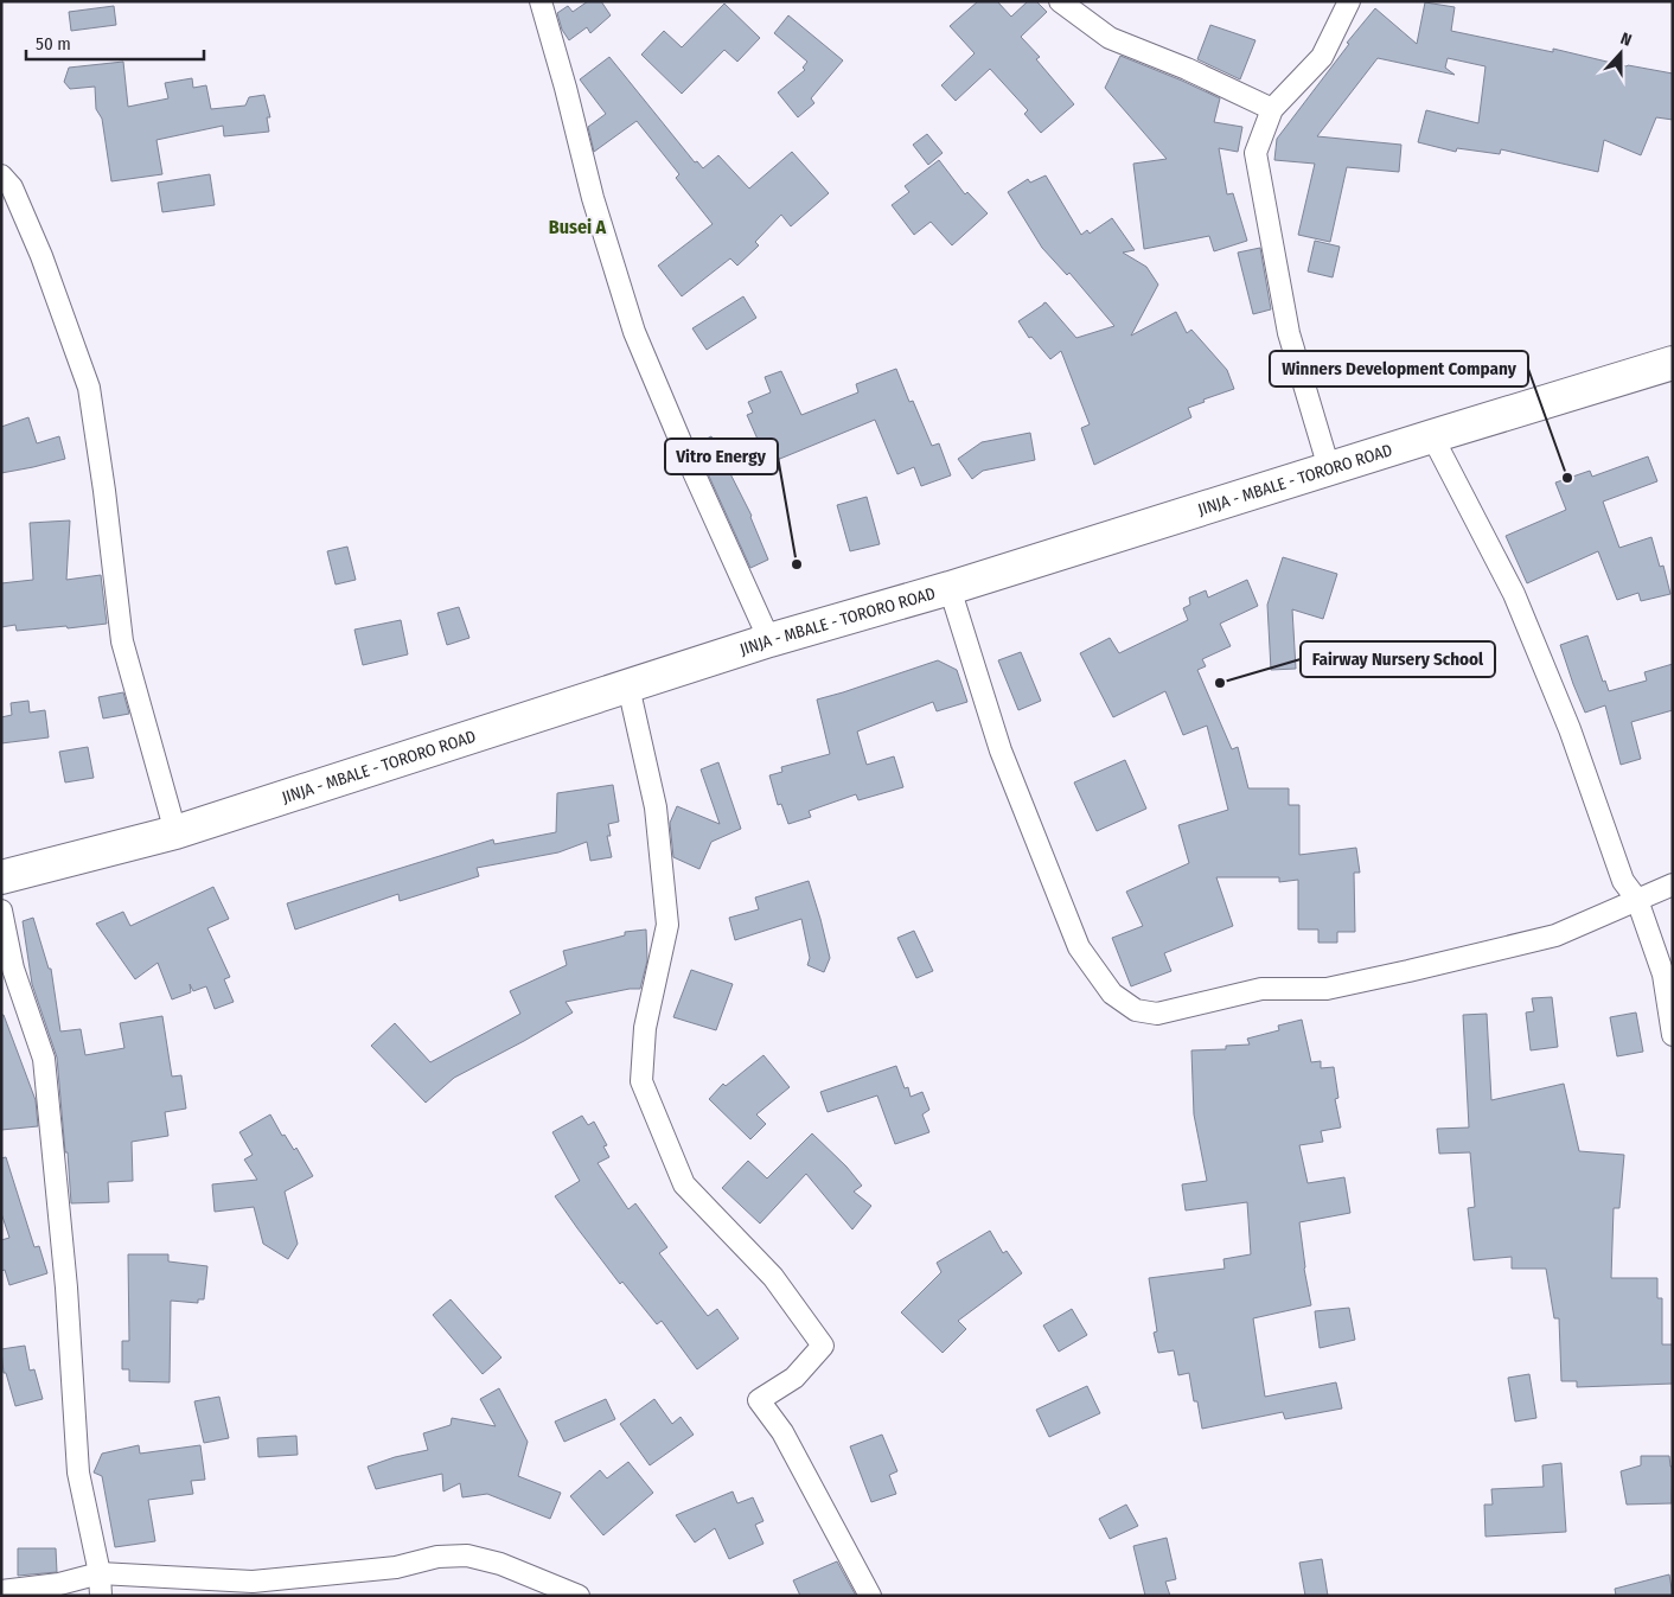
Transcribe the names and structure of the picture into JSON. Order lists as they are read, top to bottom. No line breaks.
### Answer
{"streets":{"main road":["JINJA - MBALE - TORORO ROAD"]},"districts":["Busei A"],"places":["Winners Development Company","Vitro Energy","Fairway Nursery School"],"scale_bar":"50 m","north":"top"}
